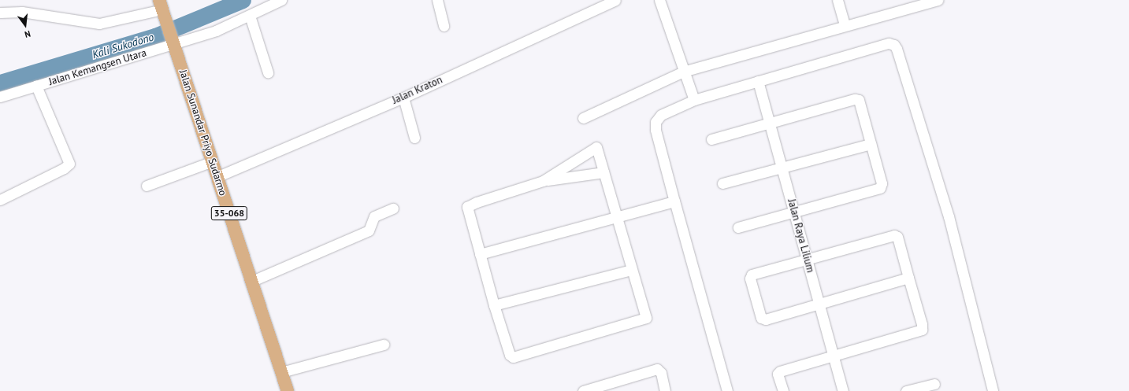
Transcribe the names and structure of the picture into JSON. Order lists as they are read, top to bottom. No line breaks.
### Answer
{"streets":{"main road":["Jalan Sunandar Priyo Sudarmo","35-068"],"street":["Jalan Kemangsen Utara","Jalan Kraton","Jalan Raya Lilium"]},"crossings":[["Jalan Kemangsen Utara","Jalan Sunandar Priyo Sudarmo"],["Jalan Kraton","Jalan Sunandar Priyo Sudarmo"]],"water":["Kali Sukodono"],"north":"bottom"}
